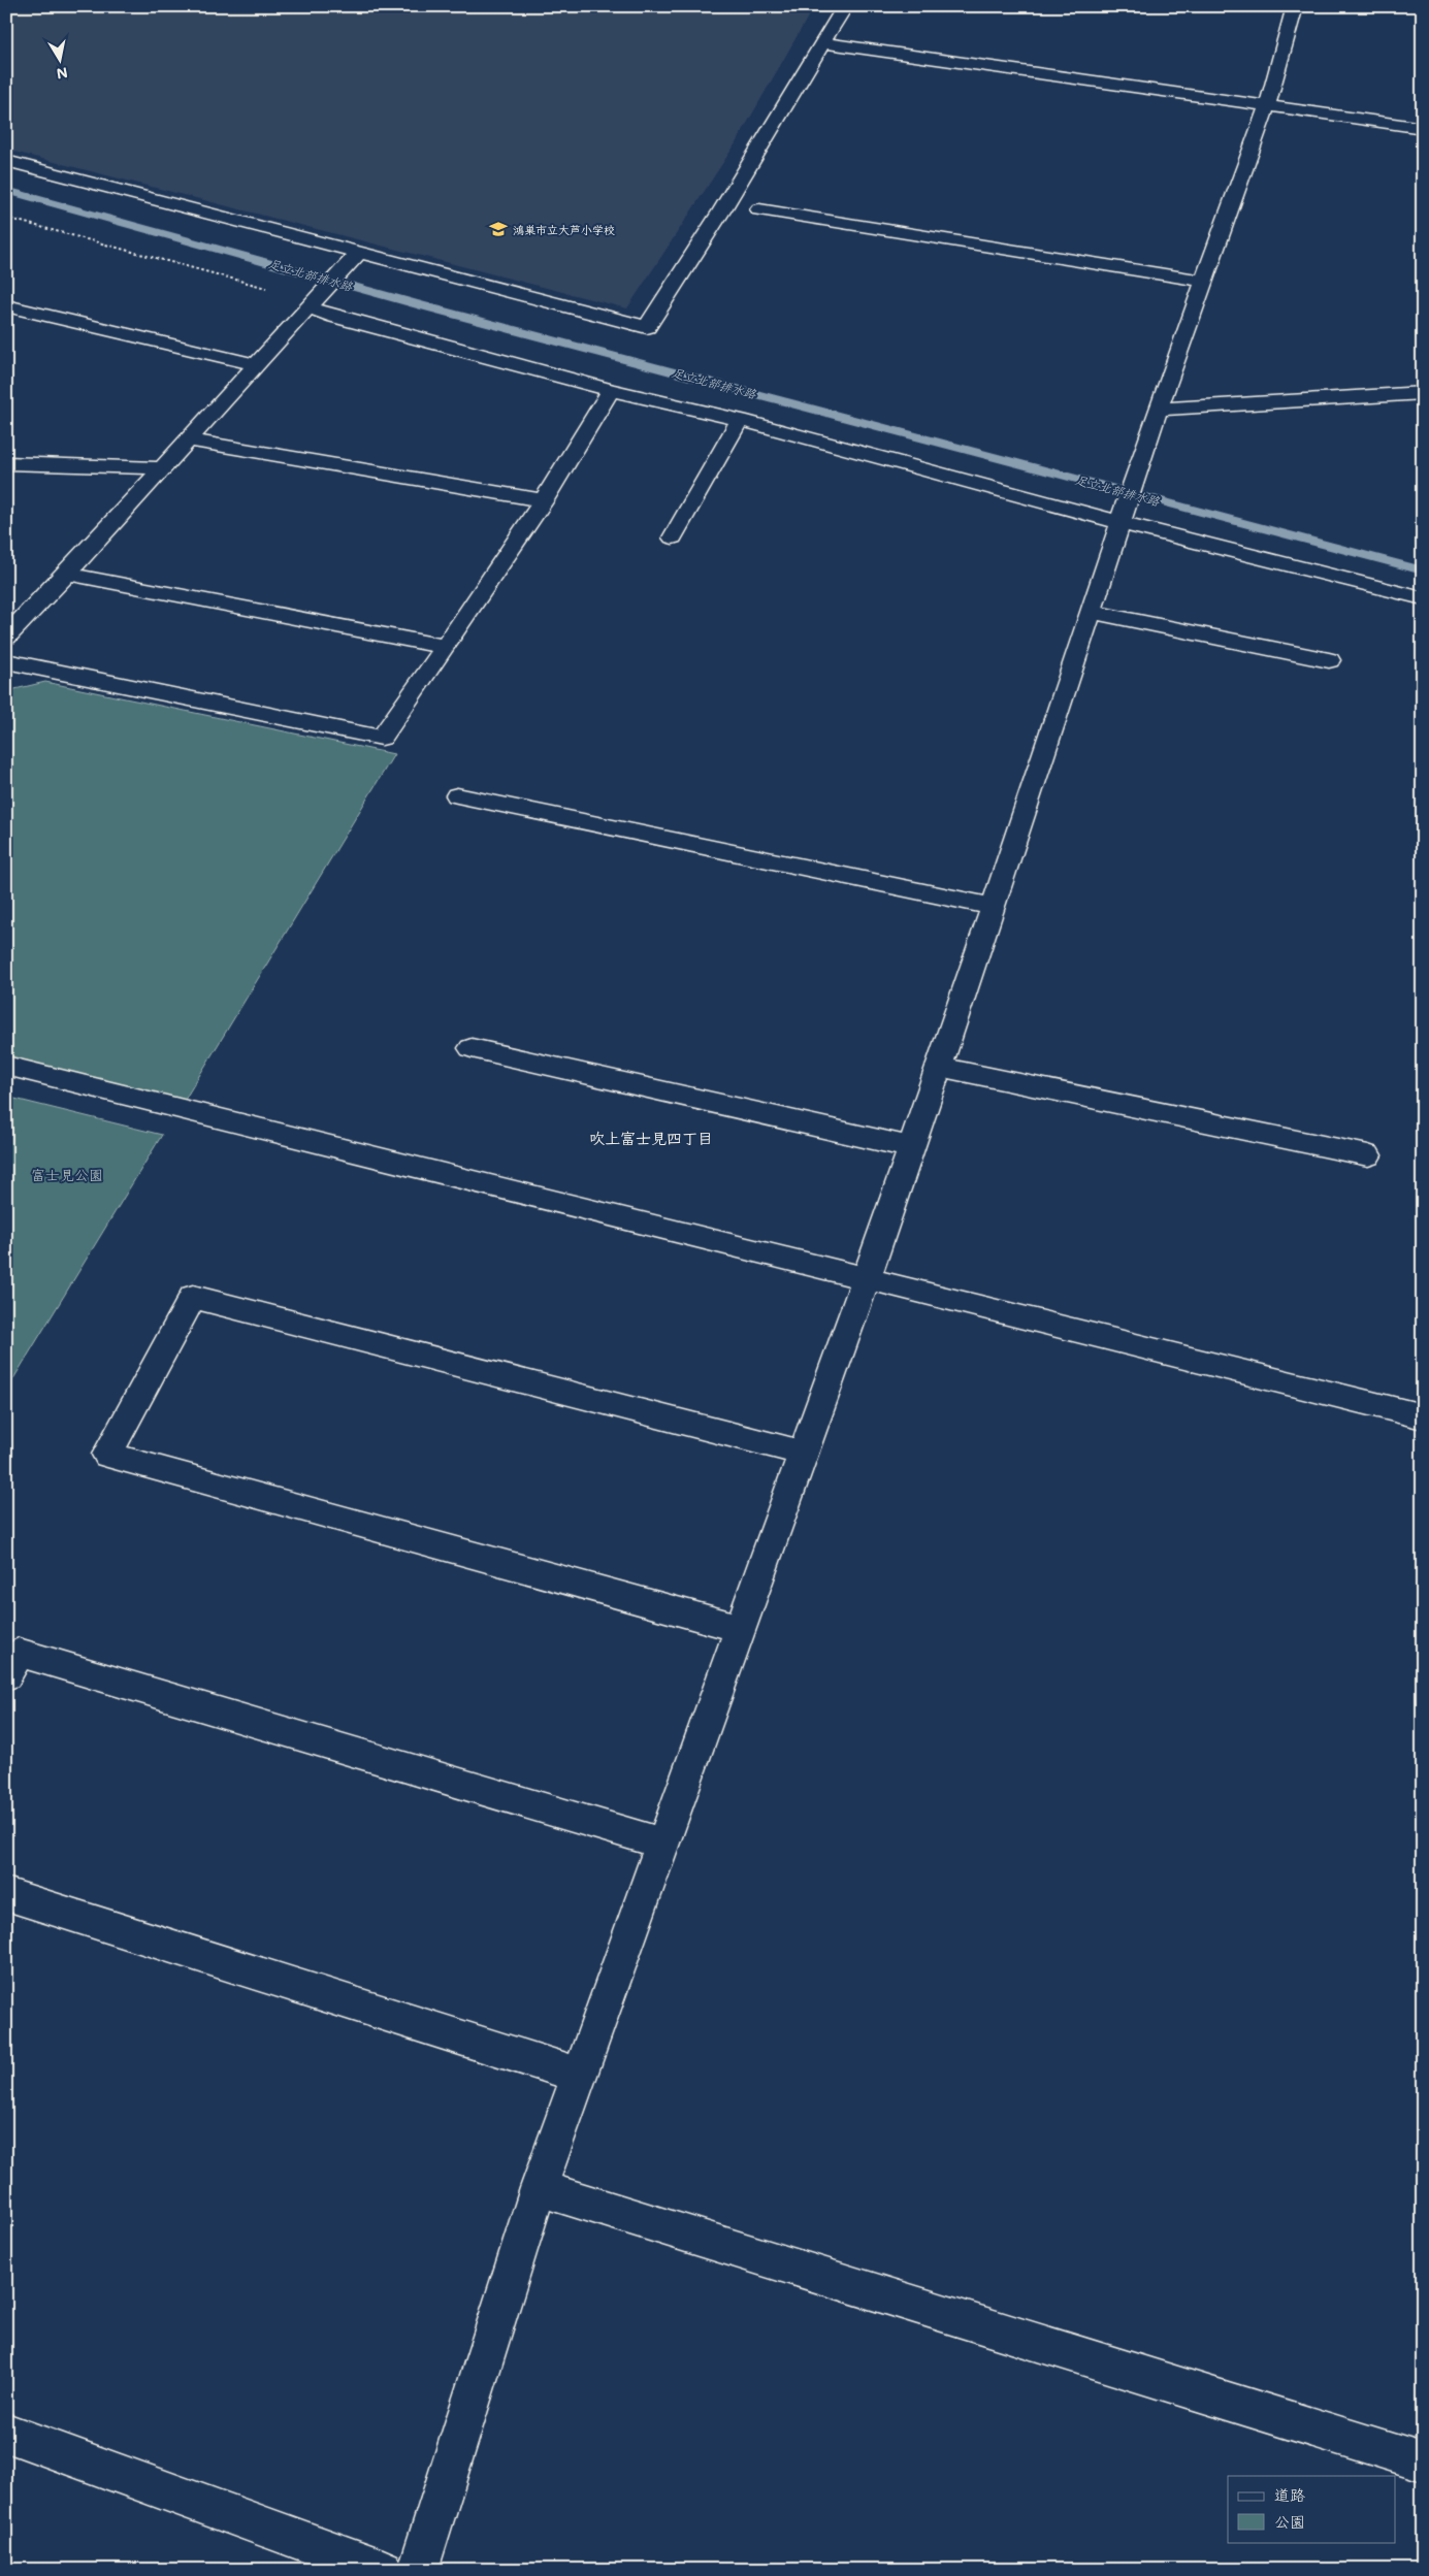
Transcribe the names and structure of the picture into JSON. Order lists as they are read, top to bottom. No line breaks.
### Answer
{"districts":["吹上富士見四丁目"],"water":["足立北部排水路"],"parks":["富士見公園"],"places":{"school or university":["鴻巣市立大芦小学校"]},"legend":["道路","公園"],"north":"bottom"}
